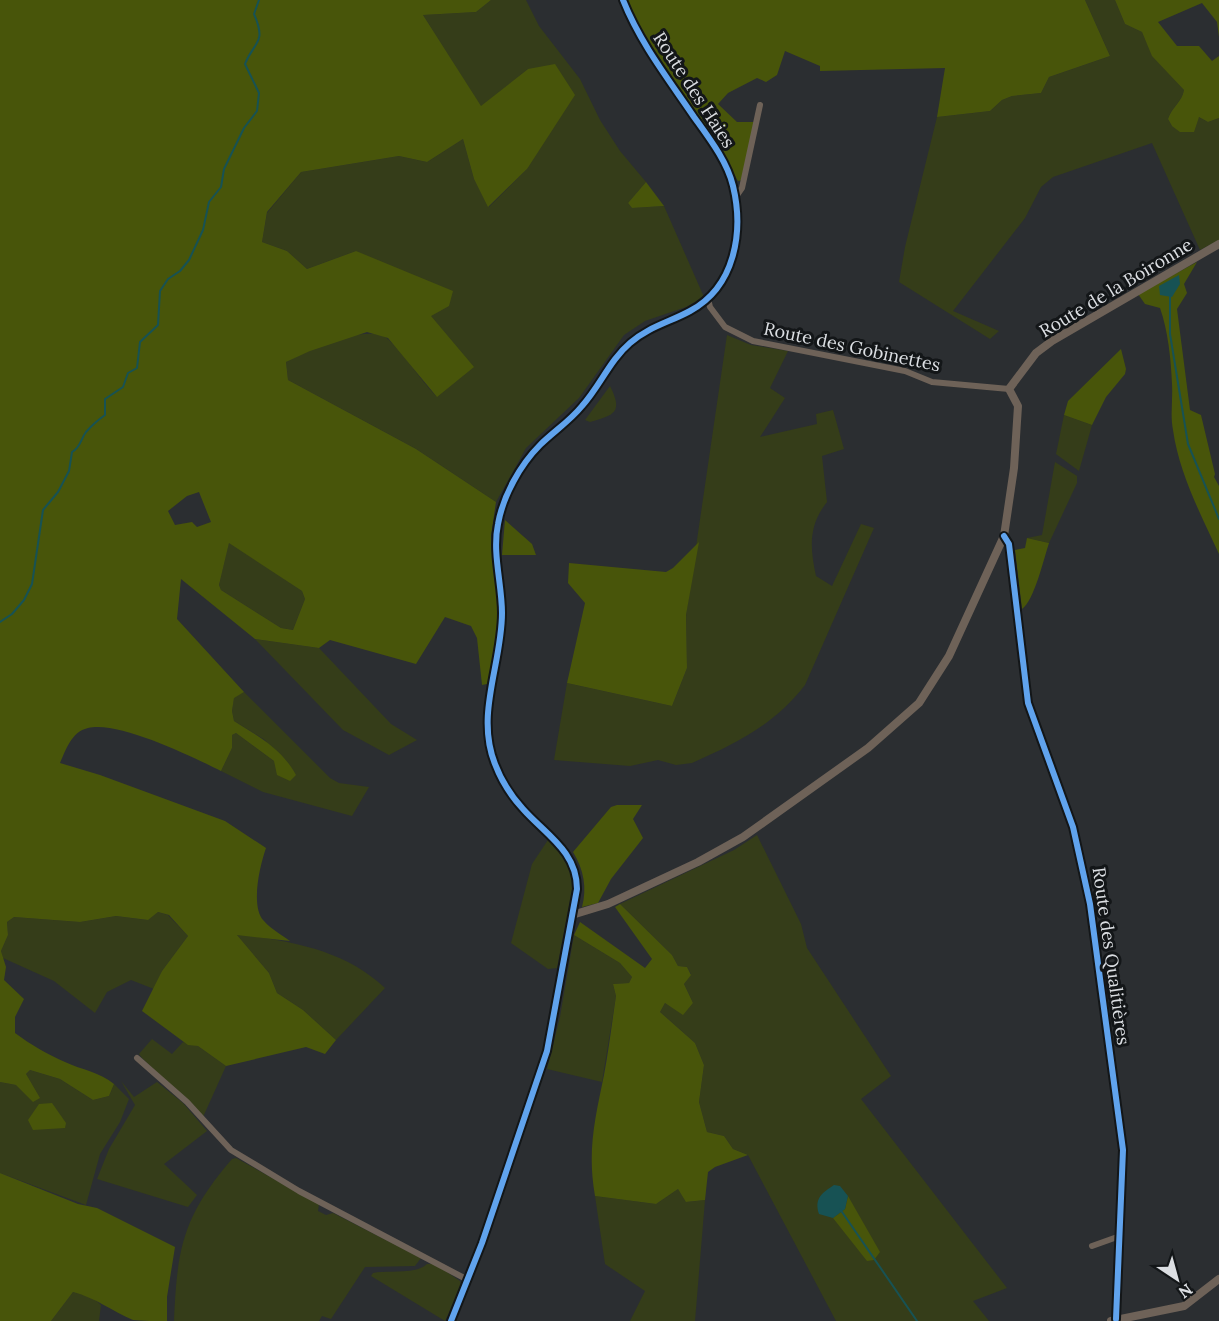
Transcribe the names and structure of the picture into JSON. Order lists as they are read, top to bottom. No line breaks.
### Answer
{"streets":{"street":["Route des Haies","Route de la Boironne","Route des Gobinettes","Route des Qualitières"]},"crossings":[["Route des Haies","Route des Gobinettes"],["Route de la Boironne","Route des Gobinettes"],["Route de la Boironne","Route des Qualitières"],["Route des Gobinettes","Route des Qualitières"]],"north":"bottom right"}
